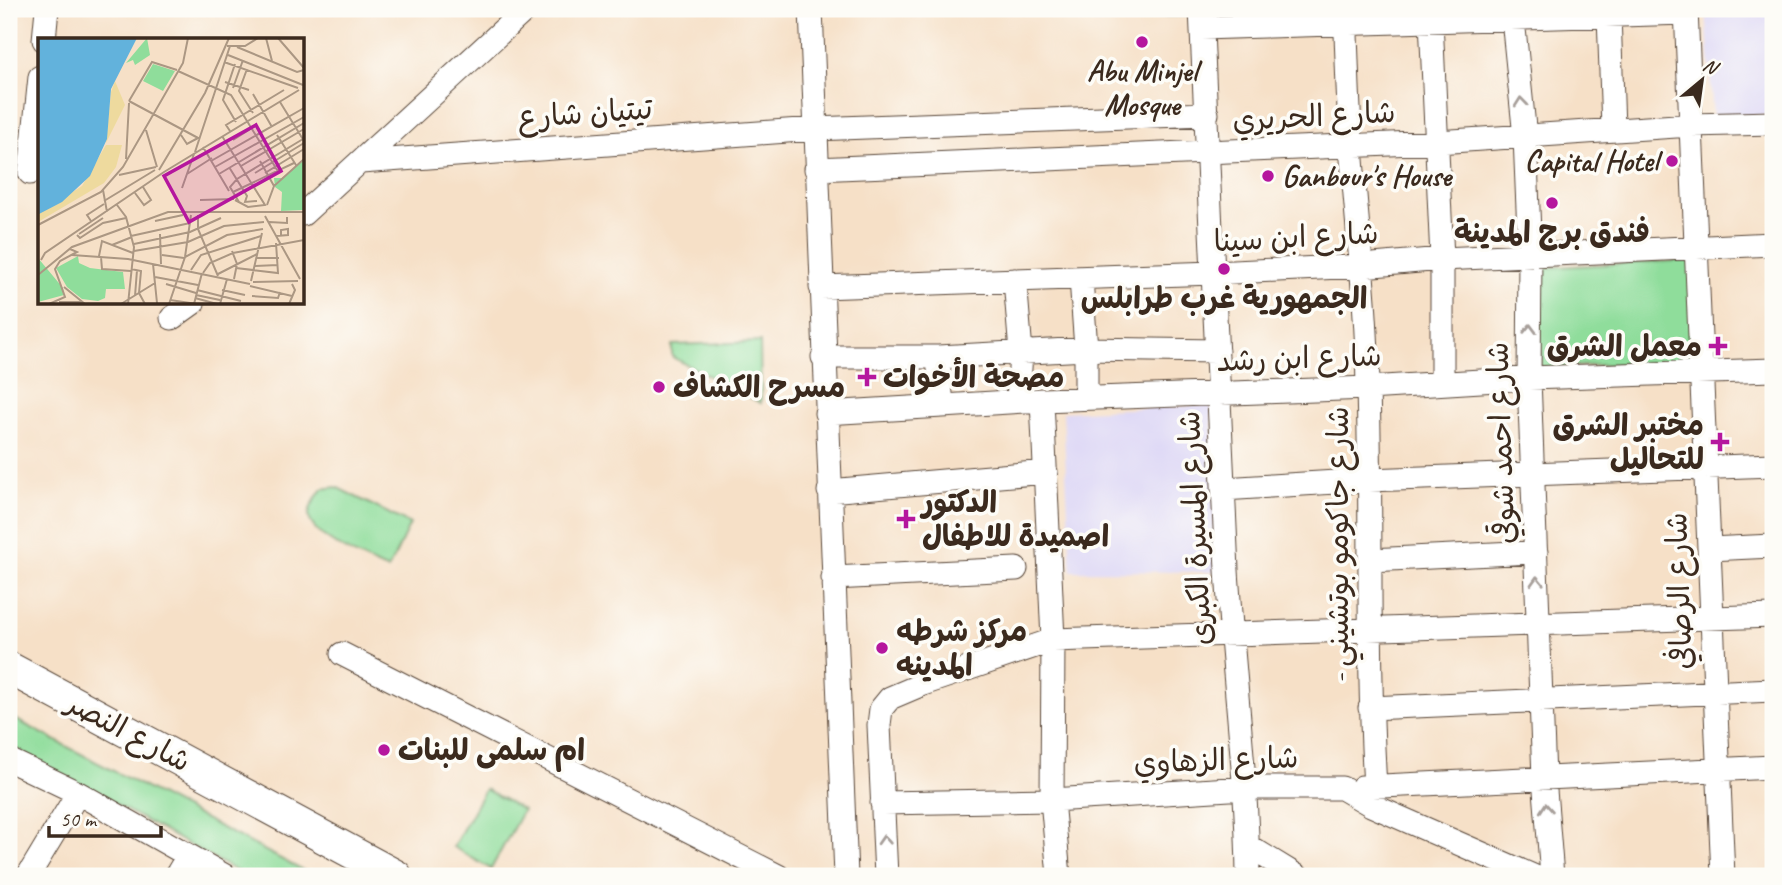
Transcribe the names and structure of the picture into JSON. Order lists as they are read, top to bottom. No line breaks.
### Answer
{"streets":{"highway":["شارع النصر"],"street":["تيتيان شارع","شارع الحريري","شارع ابن سينا","شارع ابن رشد","شارع احمد شوقي","شارع المسيرة الكبرى","- شارع جاكومو بوتشيني","شارع الرصافي","شارع الزهاوي"]},"crossings":[["تيتيان شارع","شارع المسيرة الكبرى"],["شارع الحريري","شارع احمد شوقي"],["شارع الحريري","شارع المسيرة الكبرى"],["شارع الحريري","- شارع جاكومو بوتشيني"],["شارع الحريري","شارع الرصافي"],["شارع ابن سينا","شارع احمد شوقي"],["شارع ابن سينا","شارع المسيرة الكبرى"],["شارع ابن سينا","- شارع جاكومو بوتشيني"],["شارع ابن سينا","شارع الرصافي"],["شارع ابن رشد","شارع احمد شوقي"],["شارع ابن رشد","شارع المسيرة الكبرى"],["شارع ابن رشد","- شارع جاكومو بوتشيني"],["شارع ابن رشد","شارع الرصافي"],["شارع المسيرة الكبرى","شارع الزهاوي"]],"places":{"other":["Abu Minjel Mosque","Capital Hotel","Ganbour's House","فندق برج المدينة","الجمهورية غرب طرابلس","مسرح الكشاف","مركز شرطه المدينه","ام سلمى للبنات"],"health":["معمل الشرق","مصحة الأخوات","مختبر الشرق للتحاليل","الدكتور اصميدة للاطفال"]},"scale_bar":"50 m","north":"top right"}
